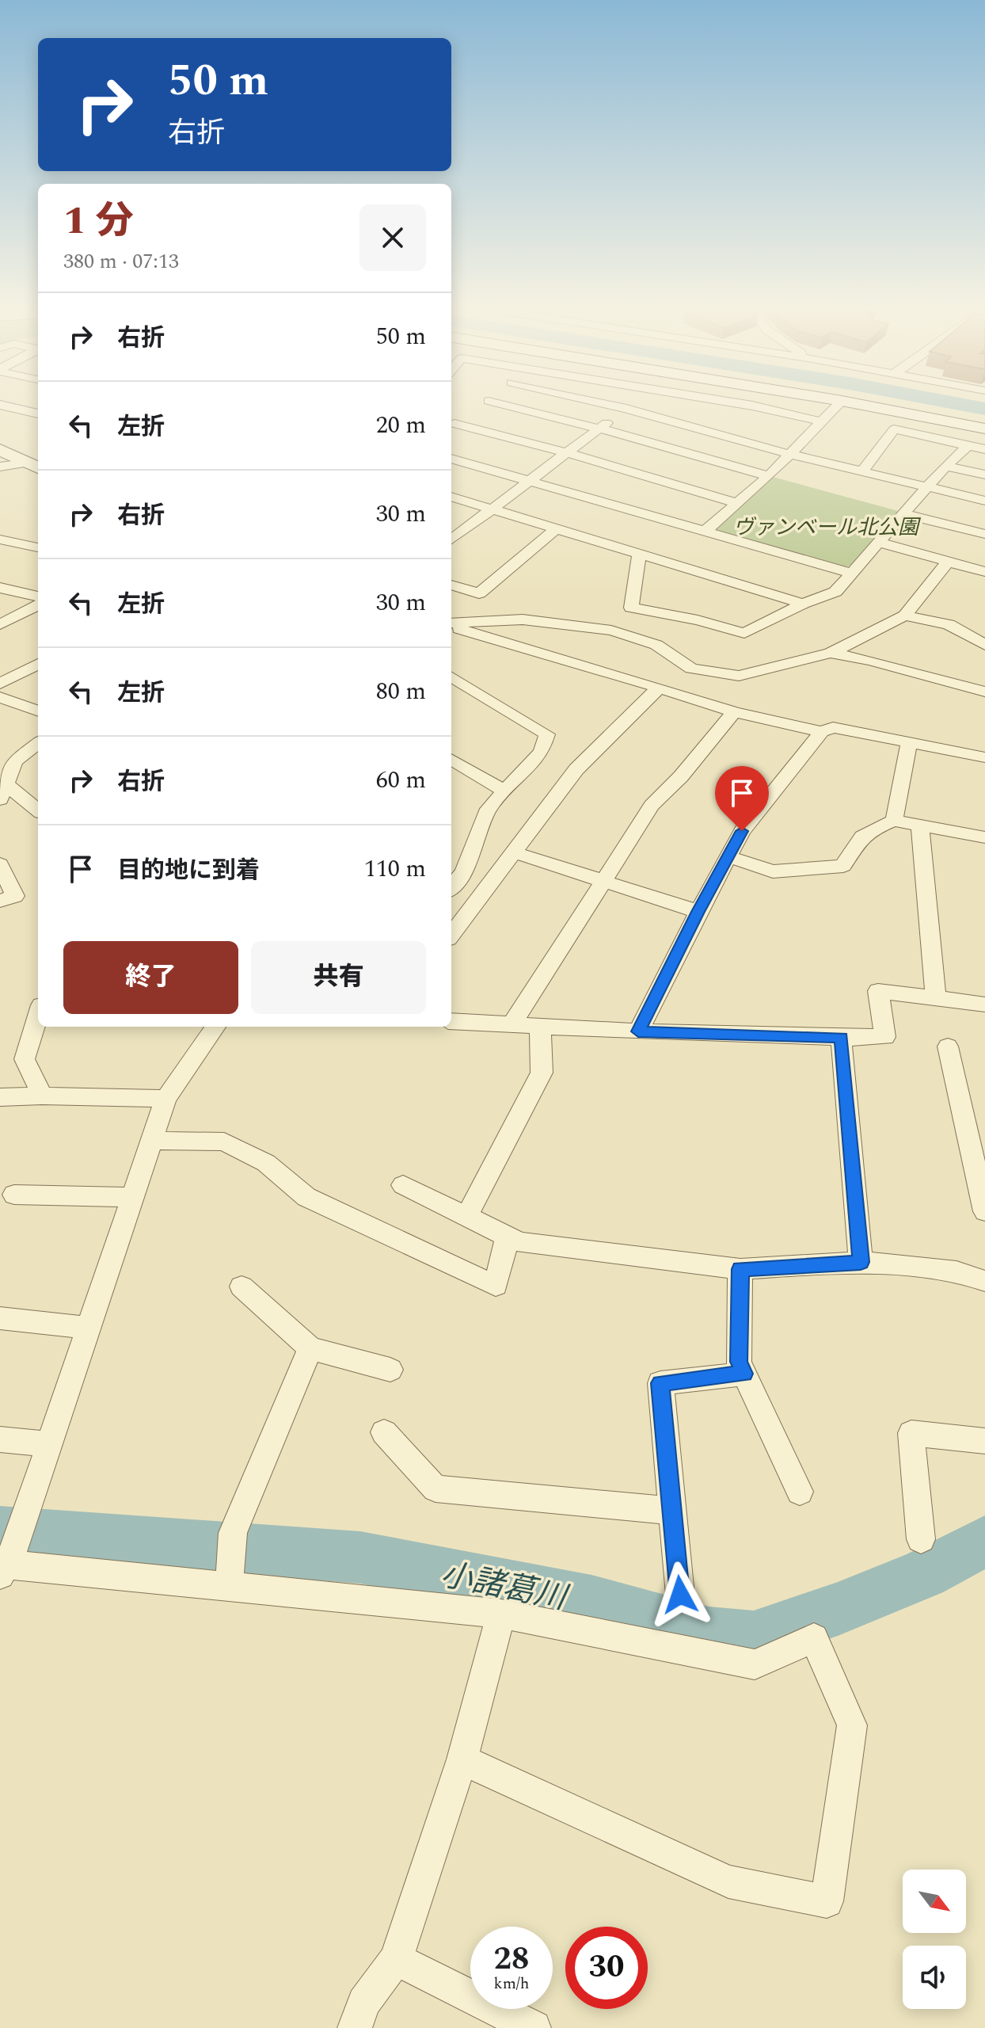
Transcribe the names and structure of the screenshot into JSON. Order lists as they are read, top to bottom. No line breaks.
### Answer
{"water":["小諸葛川"],"parks":["ヴァンベール北公園"],"north":"bottom right","page":{"turn":["50 m","右折"],"heading":["1 分","380 m · 07:13"],"list":[{"name":"右折","value":"50 m"},{"name":"左折","value":"20 m"},{"name":"右折","value":"30 m"},{"name":"左折","value":"30 m"},{"name":"左折","value":"80 m"},{"name":"右折","value":"60 m"},{"name":"目的地に到着","value":"110 m"}],"buttons":["終了","共有"],"speed":"28 km/h","limit":"30"}}
